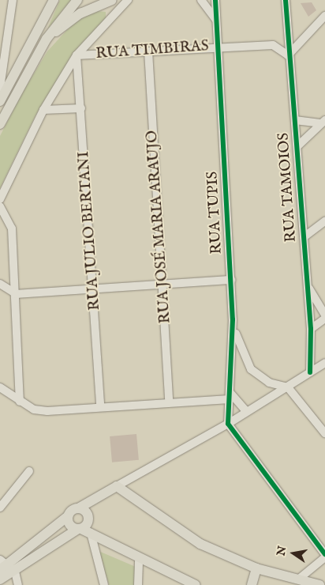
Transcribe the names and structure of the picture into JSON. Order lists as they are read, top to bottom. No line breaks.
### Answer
{"streets":{"street":["RUA TIMBIRAS","RUA TAMOIOS","RUA TUPIS","RUA JOSÉ MARIA ARAUJO","RUA JULIO BERTANI"]},"crossings":[["RUA TIMBIRAS","RUA TAMOIOS"],["RUA TIMBIRAS","RUA TUPIS"],["RUA TIMBIRAS","RUA JOSÉ MARIA ARAUJO"],["RUA TIMBIRAS","RUA JULIO BERTANI"]],"north":"left"}
